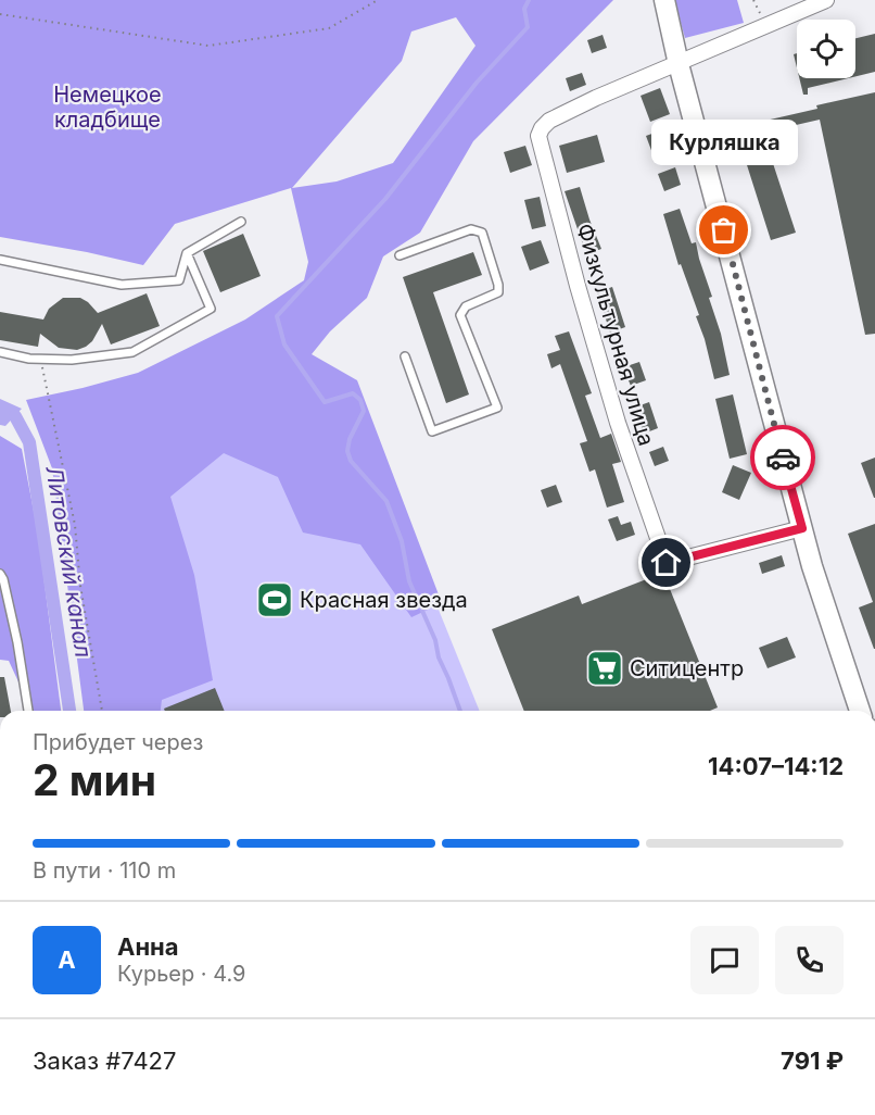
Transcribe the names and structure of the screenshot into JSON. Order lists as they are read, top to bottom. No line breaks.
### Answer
{"streets":{"street":["Физкультурная улица"]},"water":["Литовский канал"],"parks":["Немецкое кладбище"],"places":{"other":["Курляшка"],"sports":["Красная звезда"],"supermarket":["Ситицентр"]},"page":{"bubble":"Курляшка","heading":["2 мин","Прибудет через","14:07–14:12"],"panel":["Анна","Курьер · 4.9","Заказ #7427","791 ₽"],"bar":"В пути · 110 m","round":"А"}}
